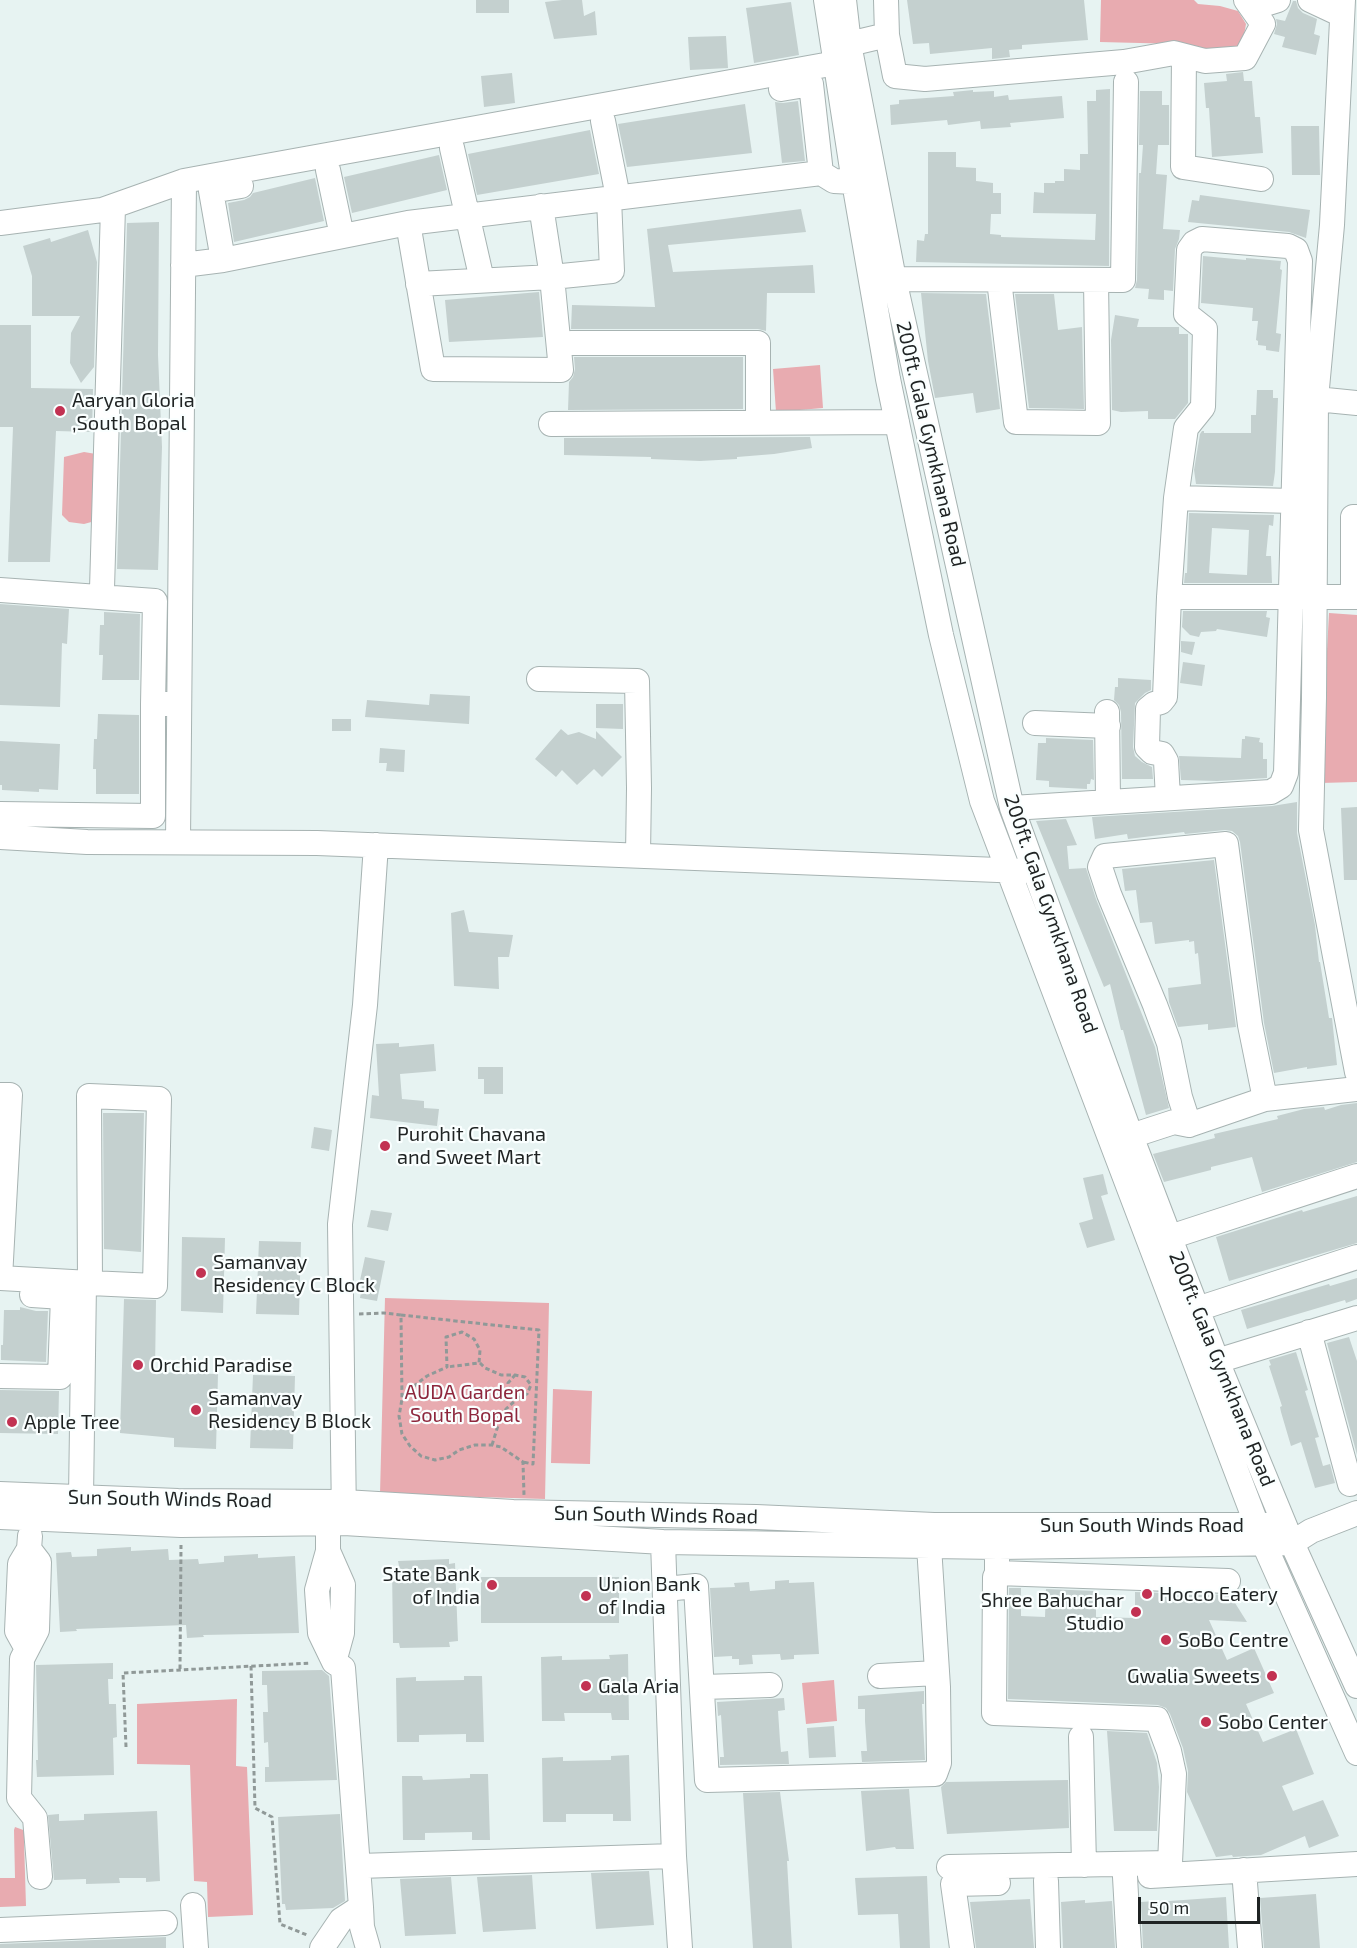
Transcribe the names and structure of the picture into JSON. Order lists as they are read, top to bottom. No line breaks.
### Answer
{"streets":{"street":["200ft. Gala Gymkhana Road","Sun South Winds Road"]},"crossings":[["200ft. Gala Gymkhana Road","Sun South Winds Road"]],"parks":["AUDA Garden South Bopal"],"places":["Aaryan Gloria ,South Bopal","Purohit Chavana and Sweet Mart","Samanvay Residency C Block","Orchid Paradise","Samanvay Residency B Block","Apple Tree","State Bank of India","Hocco Eatery","Union Bank of India","Shree Bahuchar Studio","SoBo Centre","Gwalia Sweets","Gala Aria","Sobo Center"],"scale_bar":"50 m"}
